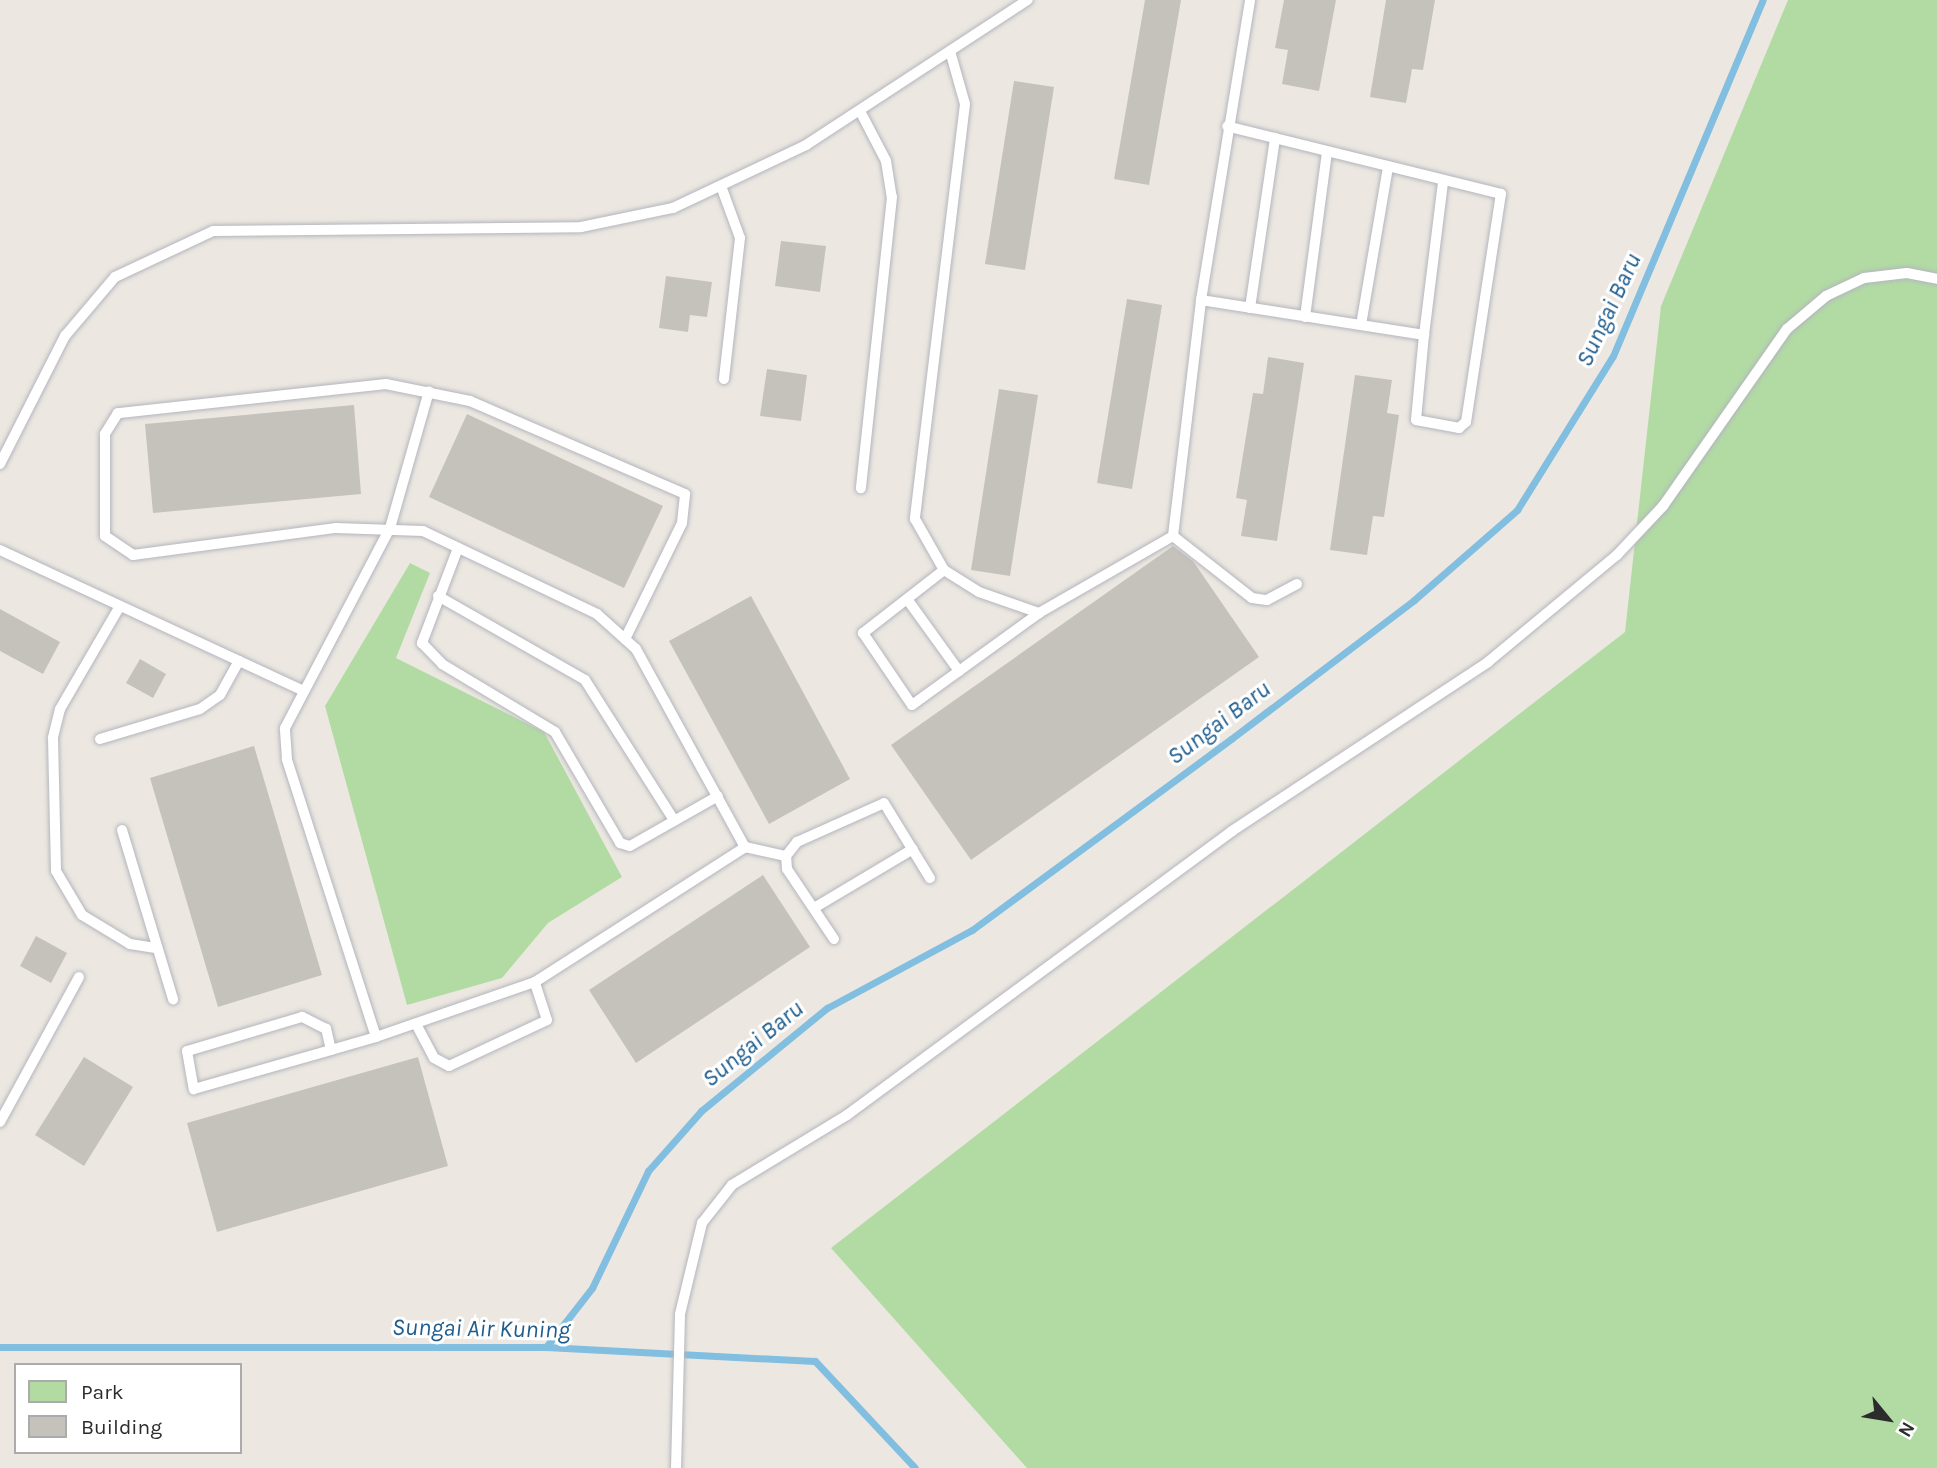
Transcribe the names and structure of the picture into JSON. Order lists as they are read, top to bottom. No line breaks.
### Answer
{"water":["Sungai Baru","Sungai Air Kuning"],"legend":["Park","Building"],"north":"bottom right"}
